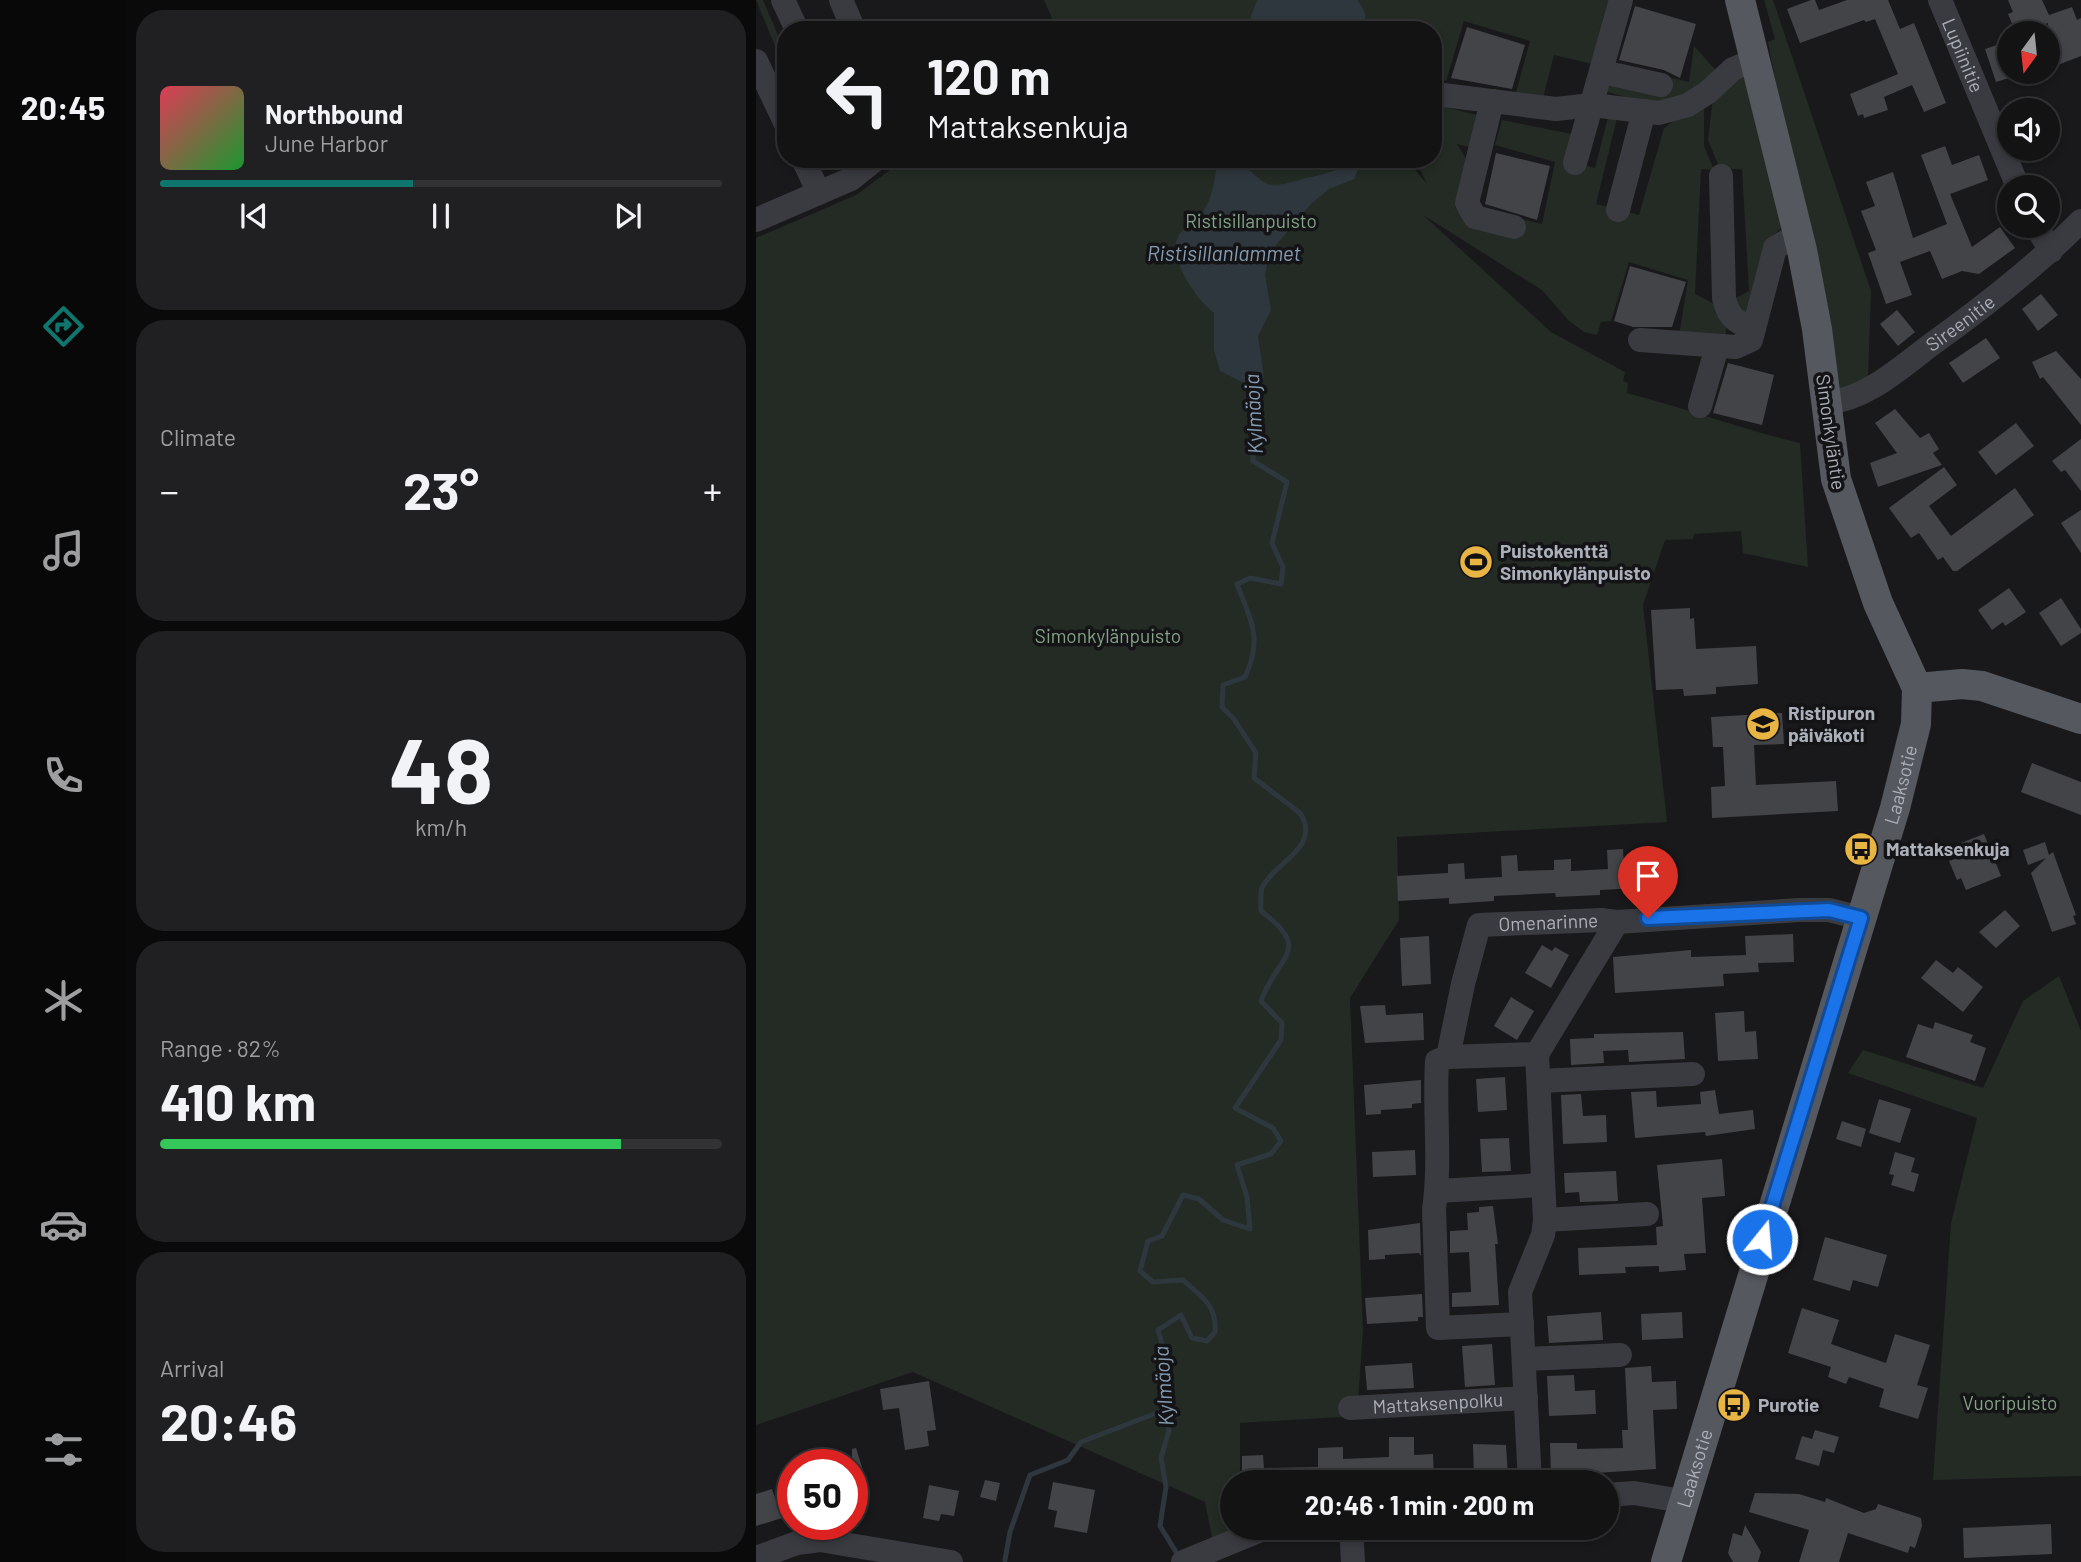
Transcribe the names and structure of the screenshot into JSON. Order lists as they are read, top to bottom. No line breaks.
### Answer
{"streets":{"main road":["Simonkyläntie","Laaksotie"],"street":["Lupiinitie","Sireenitie","Omenarinne","Mattaksenpolku"]},"crossings":[["Sireenitie","Simonkyläntie"],["Simonkyläntie","Laaksotie"]],"water":["Ristisillanlammet","Kylmäoja"],"parks":["Ristisillanpuisto","Simonkylänpuisto","Vuoripuisto"],"places":{"sports":["Puistokenttä Simonkylänpuisto"],"school or university":["Ristipuron päiväkoti"],"bus stop":["Mattaksenkuja","Purotie"]},"north":"bottom","page":{"tabs":"20:45","turn":["120 m","Mattaksenkuja"],"song":["Northbound","June Harbor"],"tile":["Climate",["48","km/h"],["Range · 82%","410 km"],["Arrival","20:46"]],"heat":["−","23°","+"],"limit":"50","trip":"20:46 · 1 min · 200 m"}}
